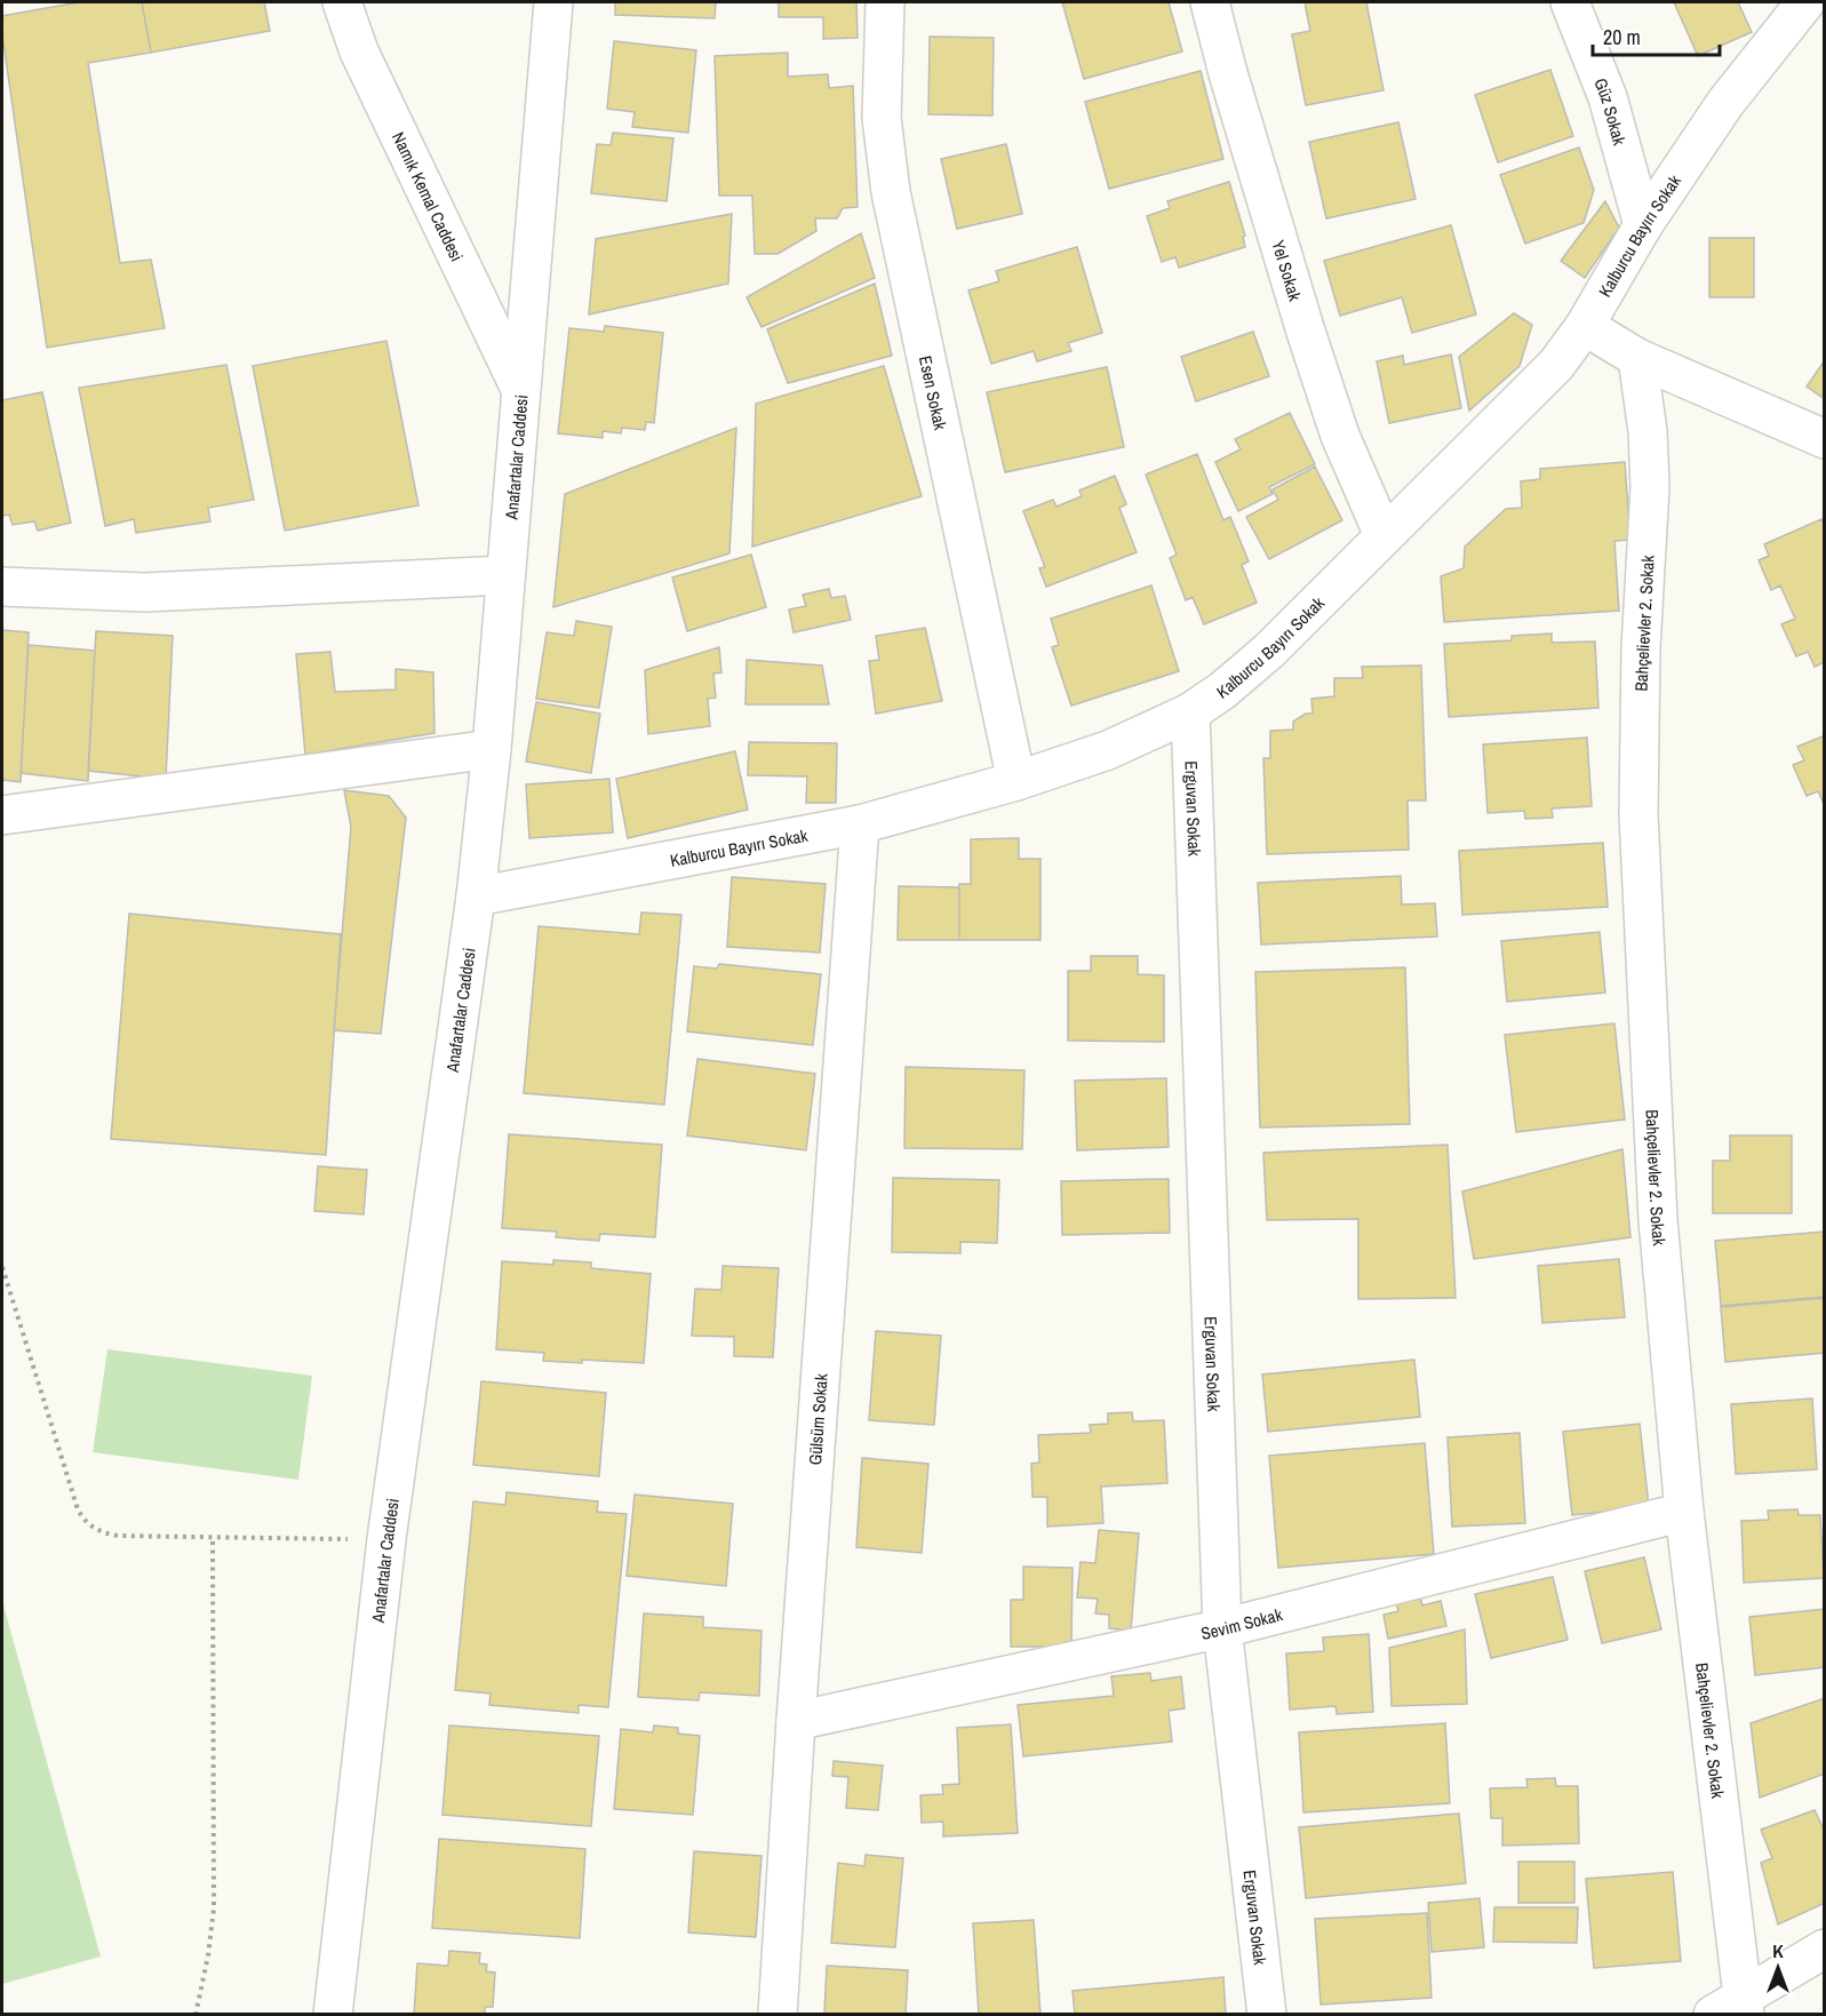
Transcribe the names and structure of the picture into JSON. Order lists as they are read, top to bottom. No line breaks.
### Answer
{"streets":{"street":["Güz Sokak","Namık Kemal Caddesi","Kalburcu Bayırı Sokak","Yel Sokak","Esen Sokak","Anafartalar Caddesi","Bahçelievler 2. Sokak","Erguvan Sokak","Gülsüm Sokak","Sevim Sokak"]},"crossings":[["Güz Sokak","Kalburcu Bayırı Sokak"],["Namık Kemal Caddesi","Anafartalar Caddesi"],["Kalburcu Bayırı Sokak","Yel Sokak"],["Kalburcu Bayırı Sokak","Esen Sokak"],["Kalburcu Bayırı Sokak","Anafartalar Caddesi"],["Kalburcu Bayırı Sokak","Erguvan Sokak"],["Kalburcu Bayırı Sokak","Gülsüm Sokak"],["Bahçelievler 2. Sokak","Sevim Sokak"],["Erguvan Sokak","Sevim Sokak"],["Gülsüm Sokak","Sevim Sokak"]],"scale_bar":"20 m","north":"top"}
